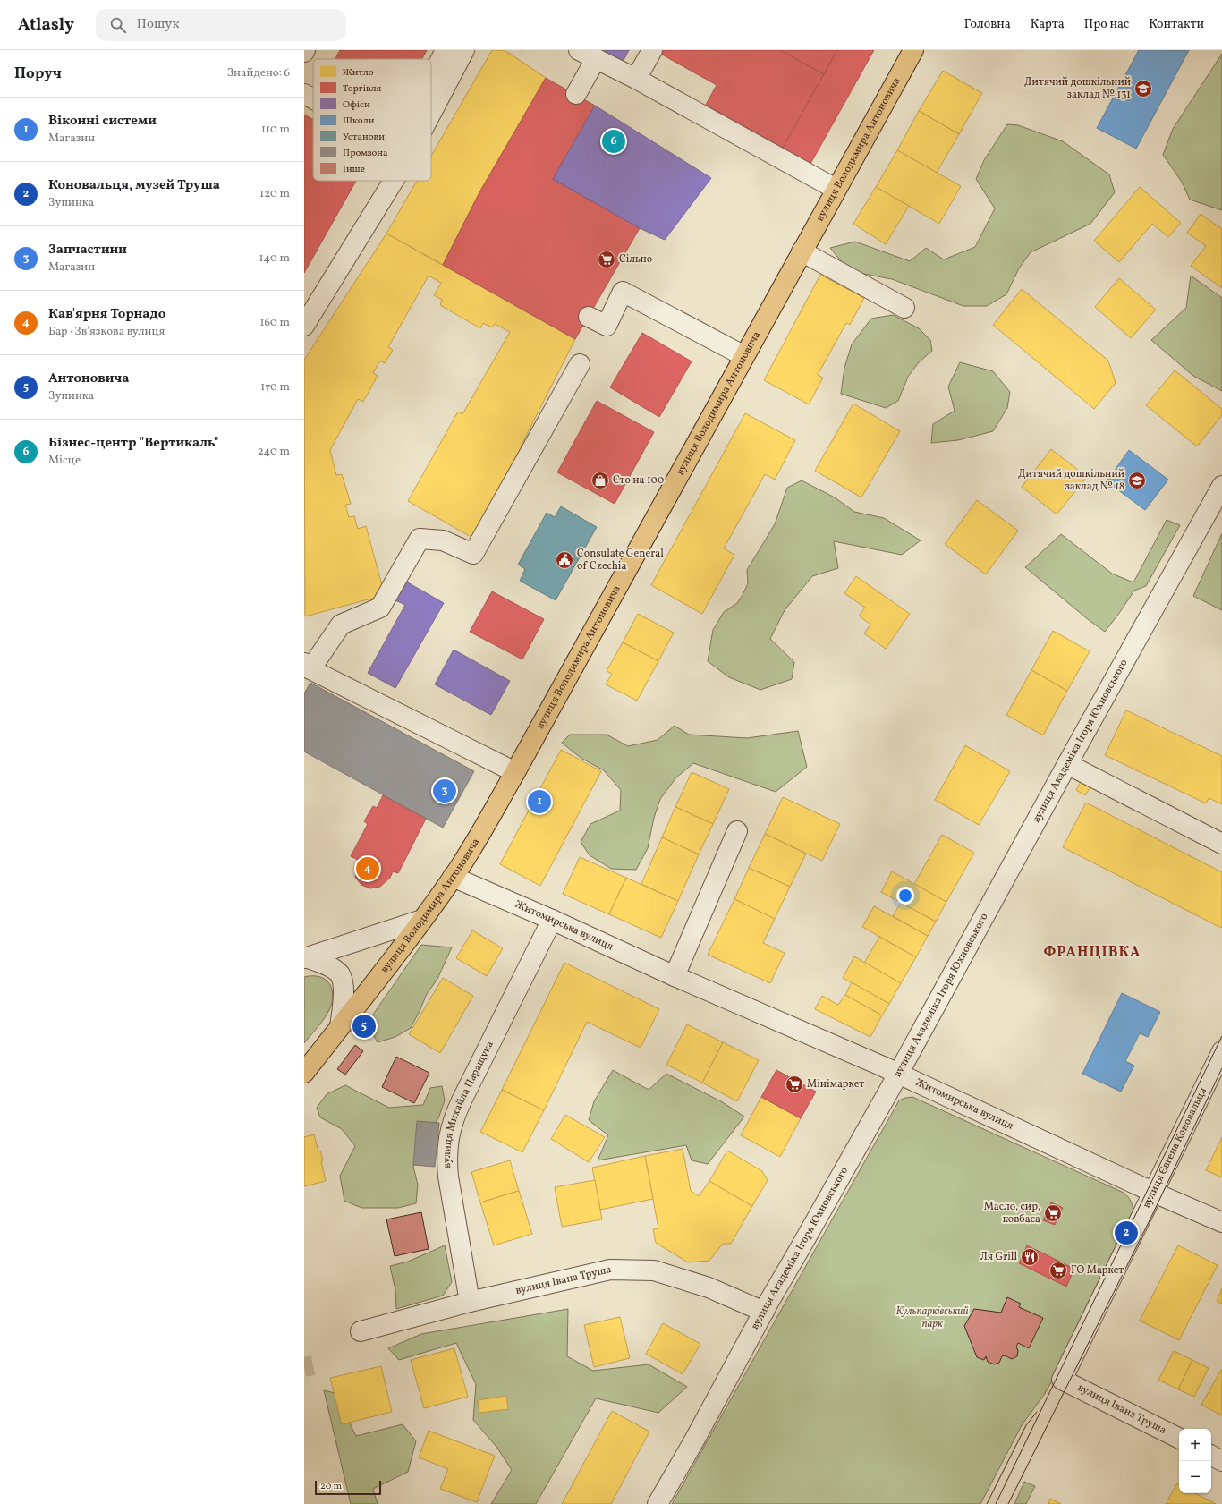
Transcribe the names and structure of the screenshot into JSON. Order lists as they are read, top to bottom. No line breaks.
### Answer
{"streets":{"main road":["вулиця Володимира Антоновича"],"street":["вулиця Академіка Ігоря Юхновського","Житомирська вулиця","вулиця Михайла Паращука","вулиця Євгена Коновальця","вулиця Івана Труша"]},"crossings":[["вулиця Володимира Антоновича","Житомирська вулиця"],["вулиця Академіка Ігоря Юхновського","Житомирська вулиця"],["вулиця Академіка Ігоря Юхновського","вулиця Івана Труша"],["Житомирська вулиця","вулиця Михайла Паращука"],["Житомирська вулиця","вулиця Євгена Коновальця"],["вулиця Михайла Паращука","вулиця Івана Труша"],["вулиця Євгена Коновальця","вулиця Івана Труша"]],"districts":["ФРАНЦІВКА"],"parks":["Кульпарківський парк"],"places":{"school or university":["Дитячий дошкільний заклад № 131","Дитячий дошкільний заклад № 18"],"supermarket":["Сільпо","Мінімаркет","Масло, сир, ковбаса","ГО Маркет"],"shop":["Сто на 100"],"public building":["Consulate General of Czechia"],"restaurant":["Ля Grill"]},"legend":["Житло","Торгівля","Офіси","Школи","Установи","Промзона","Інше"],"scale_bar":"20 m","page":{"header":"Atlasly","search":"Пошук","nav":["Головна","Карта","Про нас","Контакти"],"heading":["Поруч","Знайдено: 6"],"list":[{"mark":"1","name":"Віконні системи","note":"Магазин","value":"110 m"},{"mark":"2","name":"Коновальця, музей Труша","note":"Зупинка","value":"120 m"},{"mark":"3","name":"Запчастини","note":"Магазин","value":"140 m"},{"mark":"4","name":"Кав'ярня Торнадо","note":"Бар · Звʼязкова вулиця","value":"160 m"},{"mark":"5","name":"Антоновича","note":"Зупинка","value":"170 m"},{"mark":"6","name":"Бізнес-центр \"Вертикаль\"","note":"Місце","value":"240 m"}],"pins":["6","3","1","4","5","2"],"map_buttons":["+","−"],"scale":"20 m"}}
